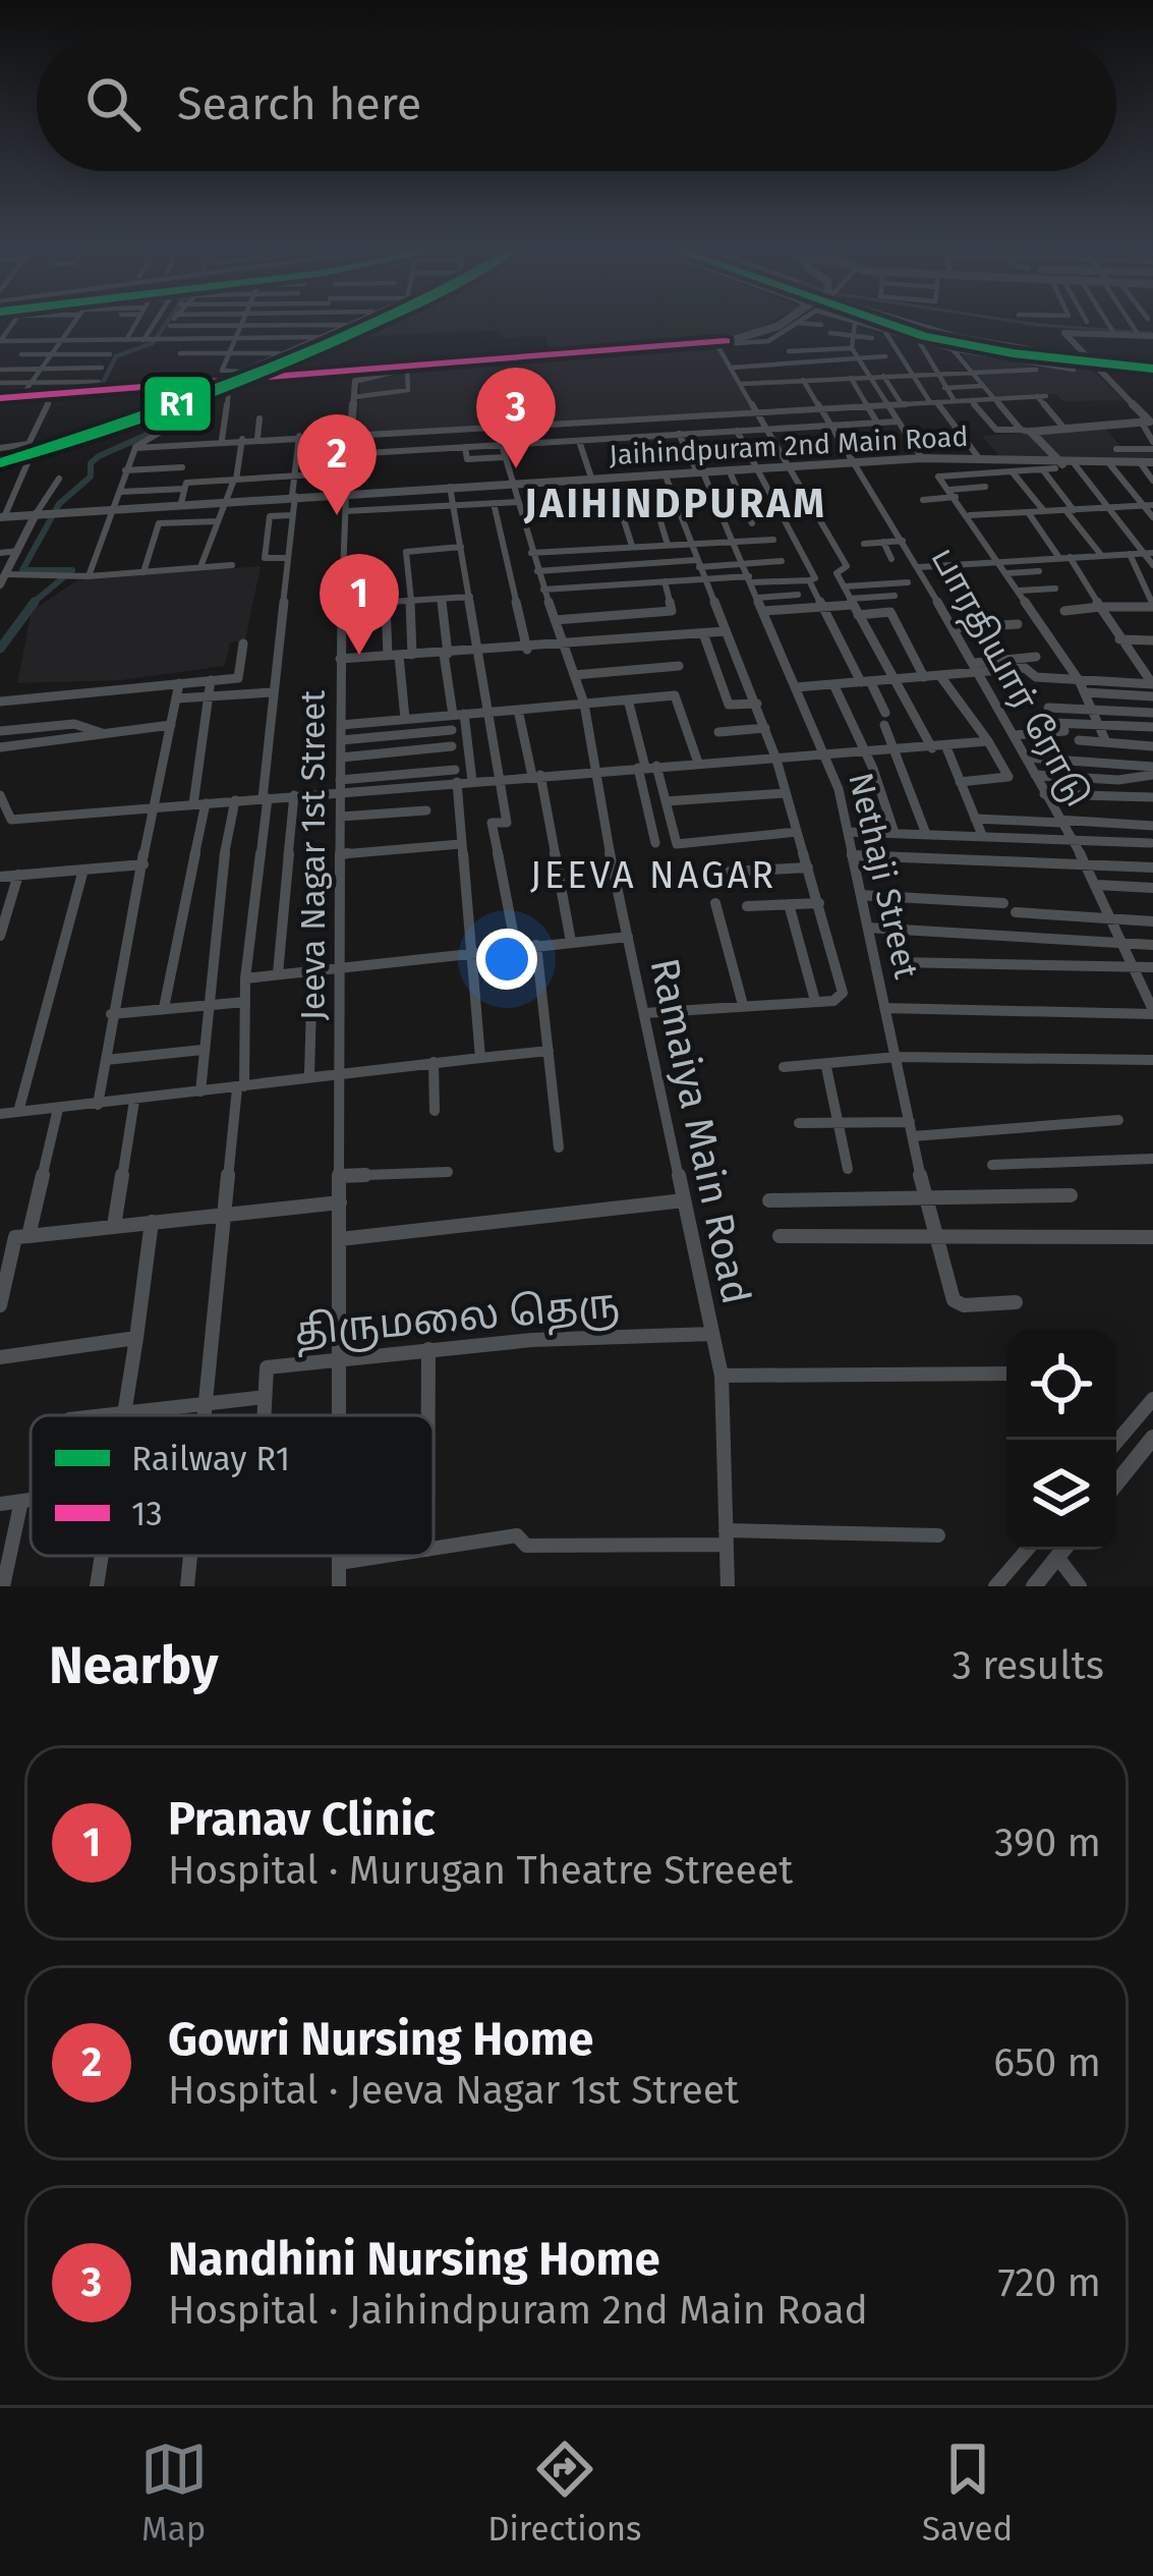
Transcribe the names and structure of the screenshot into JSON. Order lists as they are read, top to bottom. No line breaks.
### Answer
{"streets":{"street":["Jaihindpuram 2nd Main Road","பாரதியார் ரோடு","Jeeva Nagar 1st Street","Nethaji Street","Ramaiya Main Road","திருமலை தெரு"]},"crossings":[["Jaihindpuram 2nd Main Road","பாரதியார் ரோடு"],["Jaihindpuram 2nd Main Road","Jeeva Nagar 1st Street"],["Jaihindpuram 2nd Main Road","Nethaji Street"],["Jaihindpuram 2nd Main Road","Ramaiya Main Road"],["Jeeva Nagar 1st Street","திருமலை தெரு"],["Ramaiya Main Road","திருமலை தெரு"]],"districts":["JAIHINDPURAM","JEEVA NAGAR"],"lines":["rail line R1","transit line 13"],"legend":["Railway R1","13"],"page":{"search":"Search here","pins":["3","2","1"],"heading":["Nearby","3 results"],"list":[{"mark":"1","name":"Pranav Clinic","note":"Hospital · Murugan Theatre Streeet","value":"390 m"},{"mark":"2","name":"Gowri Nursing Home","note":"Hospital · Jeeva Nagar 1st Street","value":"650 m"},{"mark":"3","name":"Nandhini Nursing Home","note":"Hospital · Jaihindpuram 2nd Main Road","value":"720 m"}],"nav":["Map","Directions","Saved"]}}
